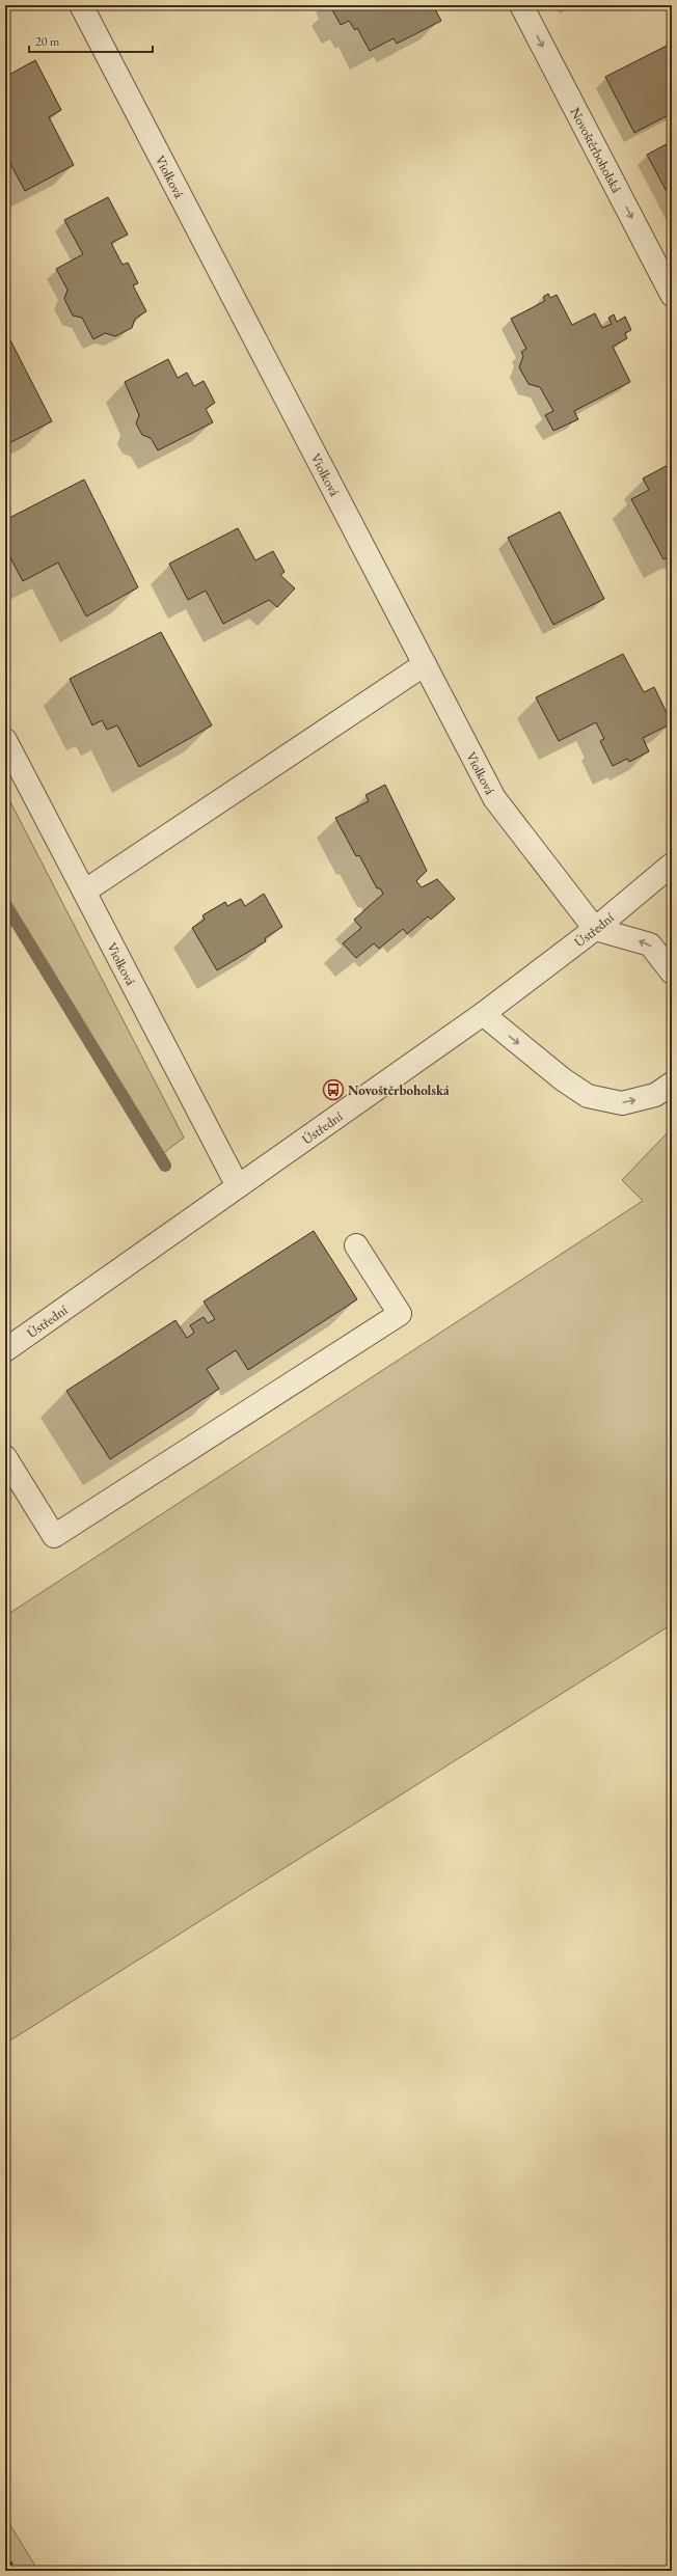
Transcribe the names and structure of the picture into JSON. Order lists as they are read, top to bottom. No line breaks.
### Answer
{"streets":{"street":["Novoštěrboholská","Violková","Ústřední"]},"crossings":[["Violková","Ústřední"]],"one_way":["Novoštěrboholská"],"places":{"bus stop":["Novoštěrboholská"]},"scale_bar":"20 m"}
